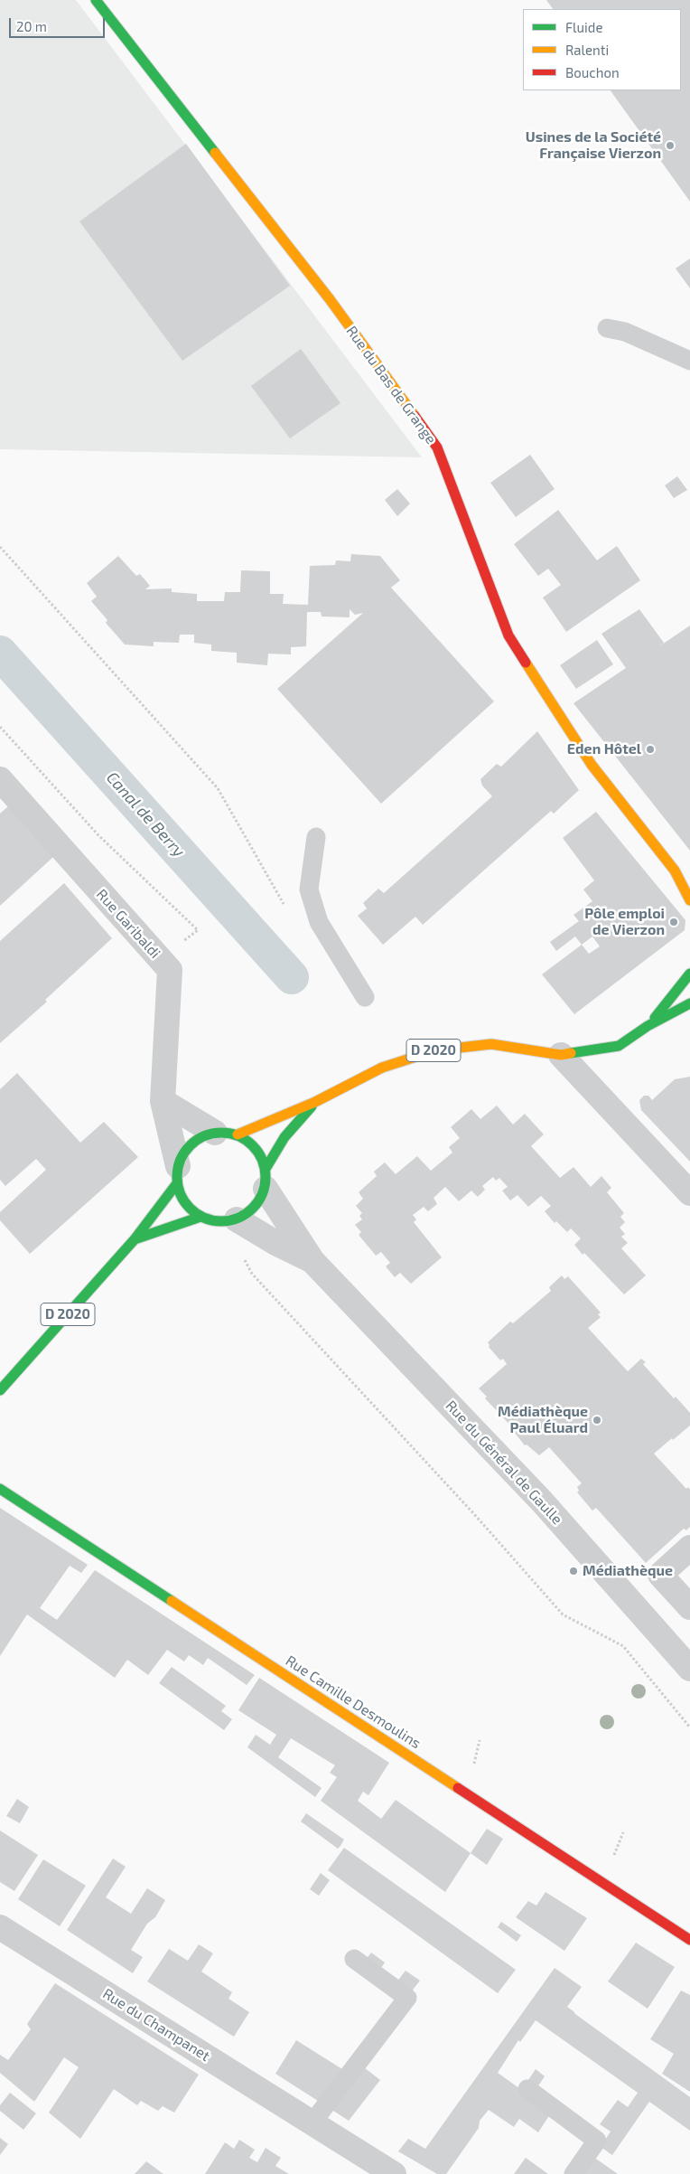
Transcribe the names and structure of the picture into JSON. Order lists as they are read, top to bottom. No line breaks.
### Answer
{"streets":{"street":["Rue du Bas de Grange","Rue Garibaldi","D 2020","Rue du Général de Gaulle","Rue Camille Desmoulins","Rue du Champanet"]},"crossings":[["Rue Garibaldi","D 2020"],["Rue Garibaldi","Rue du Général de Gaulle"],["D 2020","Rue du Général de Gaulle"]],"water":["Canal de Berry"],"places":["Usines de la Société Française Vierzon","Eden Hôtel","Pôle emploi de Vierzon","Médiathèque Paul Éluard","Médiathèque"],"legend":["Fluide","Ralenti","Bouchon"],"scale_bar":"20 m"}
